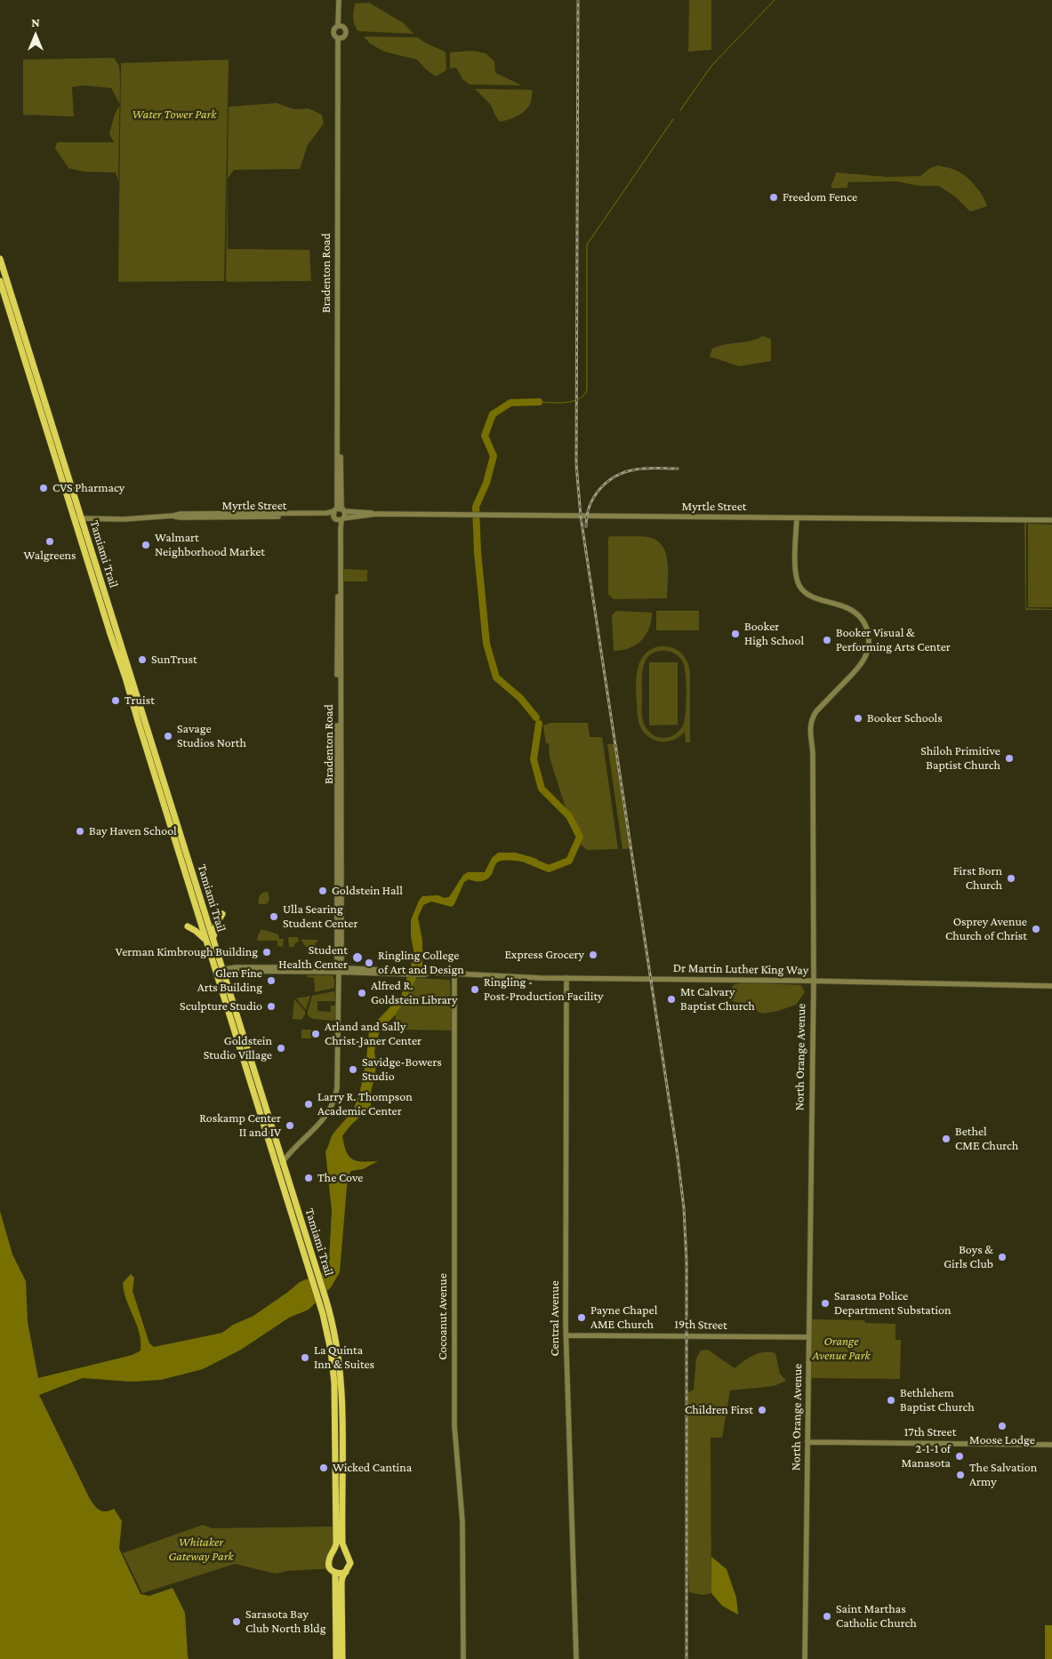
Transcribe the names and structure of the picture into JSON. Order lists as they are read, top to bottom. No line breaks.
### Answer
{"streets":{"main road":["Tamiami Trail"],"street":["Bradenton Road","Myrtle Street","Dr Martin Luther King Way","North Orange Avenue","Cocoanut Avenue","Central Avenue","19th Street","17th Street"]},"crossings":[["Bradenton Road","Myrtle Street"],["Bradenton Road","Tamiami Trail"],["Bradenton Road","Dr Martin Luther King Way"],["Myrtle Street","Tamiami Trail"],["Myrtle Street","North Orange Avenue"],["Tamiami Trail","Dr Martin Luther King Way"],["Dr Martin Luther King Way","North Orange Avenue"],["Dr Martin Luther King Way","Cocoanut Avenue"],["Dr Martin Luther King Way","Central Avenue"],["North Orange Avenue","19th Street"],["North Orange Avenue","17th Street"],["Central Avenue","19th Street"]],"parks":["Water Tower Park","Orange Avenue Park","Whitaker Gateway Park"],"places":["Freedom Fence","CVS Pharmacy","Walgreens","Walmart Neighborhood Market","Booker High School","Booker Visual & Performing Arts Center","SunTrust","Truist","Booker Schools","Savage Studios North","Shiloh Primitive Baptist Church","Bay Haven School","First Born Church","Goldstein Hall","Ulla Searing Student Center","Osprey Avenue Church of Christ","Verman Kimbrough Building","Express Grocery","Student Health Center","Ringling College of Art and Design","Glen Fine Arts Building","Ringling - Post-Production Facility","Alfred R. Goldstein Library","Mt Calvary Baptist Church","Sculpture Studio","Arland and Sally Christ-Janer Center","Goldstein Studio Village","Savidge-Bowers Studio","Larry R. Thompson Academic Center","Roskamp Center II and IV","Bethel CME Church","The Cove","Boys & Girls Club","Sarasota Police Department Substation","Payne Chapel AME Church","La Quinta Inn & Suites","Bethlehem Baptist Church","Children First","Moose Lodge","2-1-1 of Manasota","Wicked Cantina","The Salvation Army","Saint Marthas Catholic Church","Sarasota Bay Club North Bldg"],"north":"top"}
